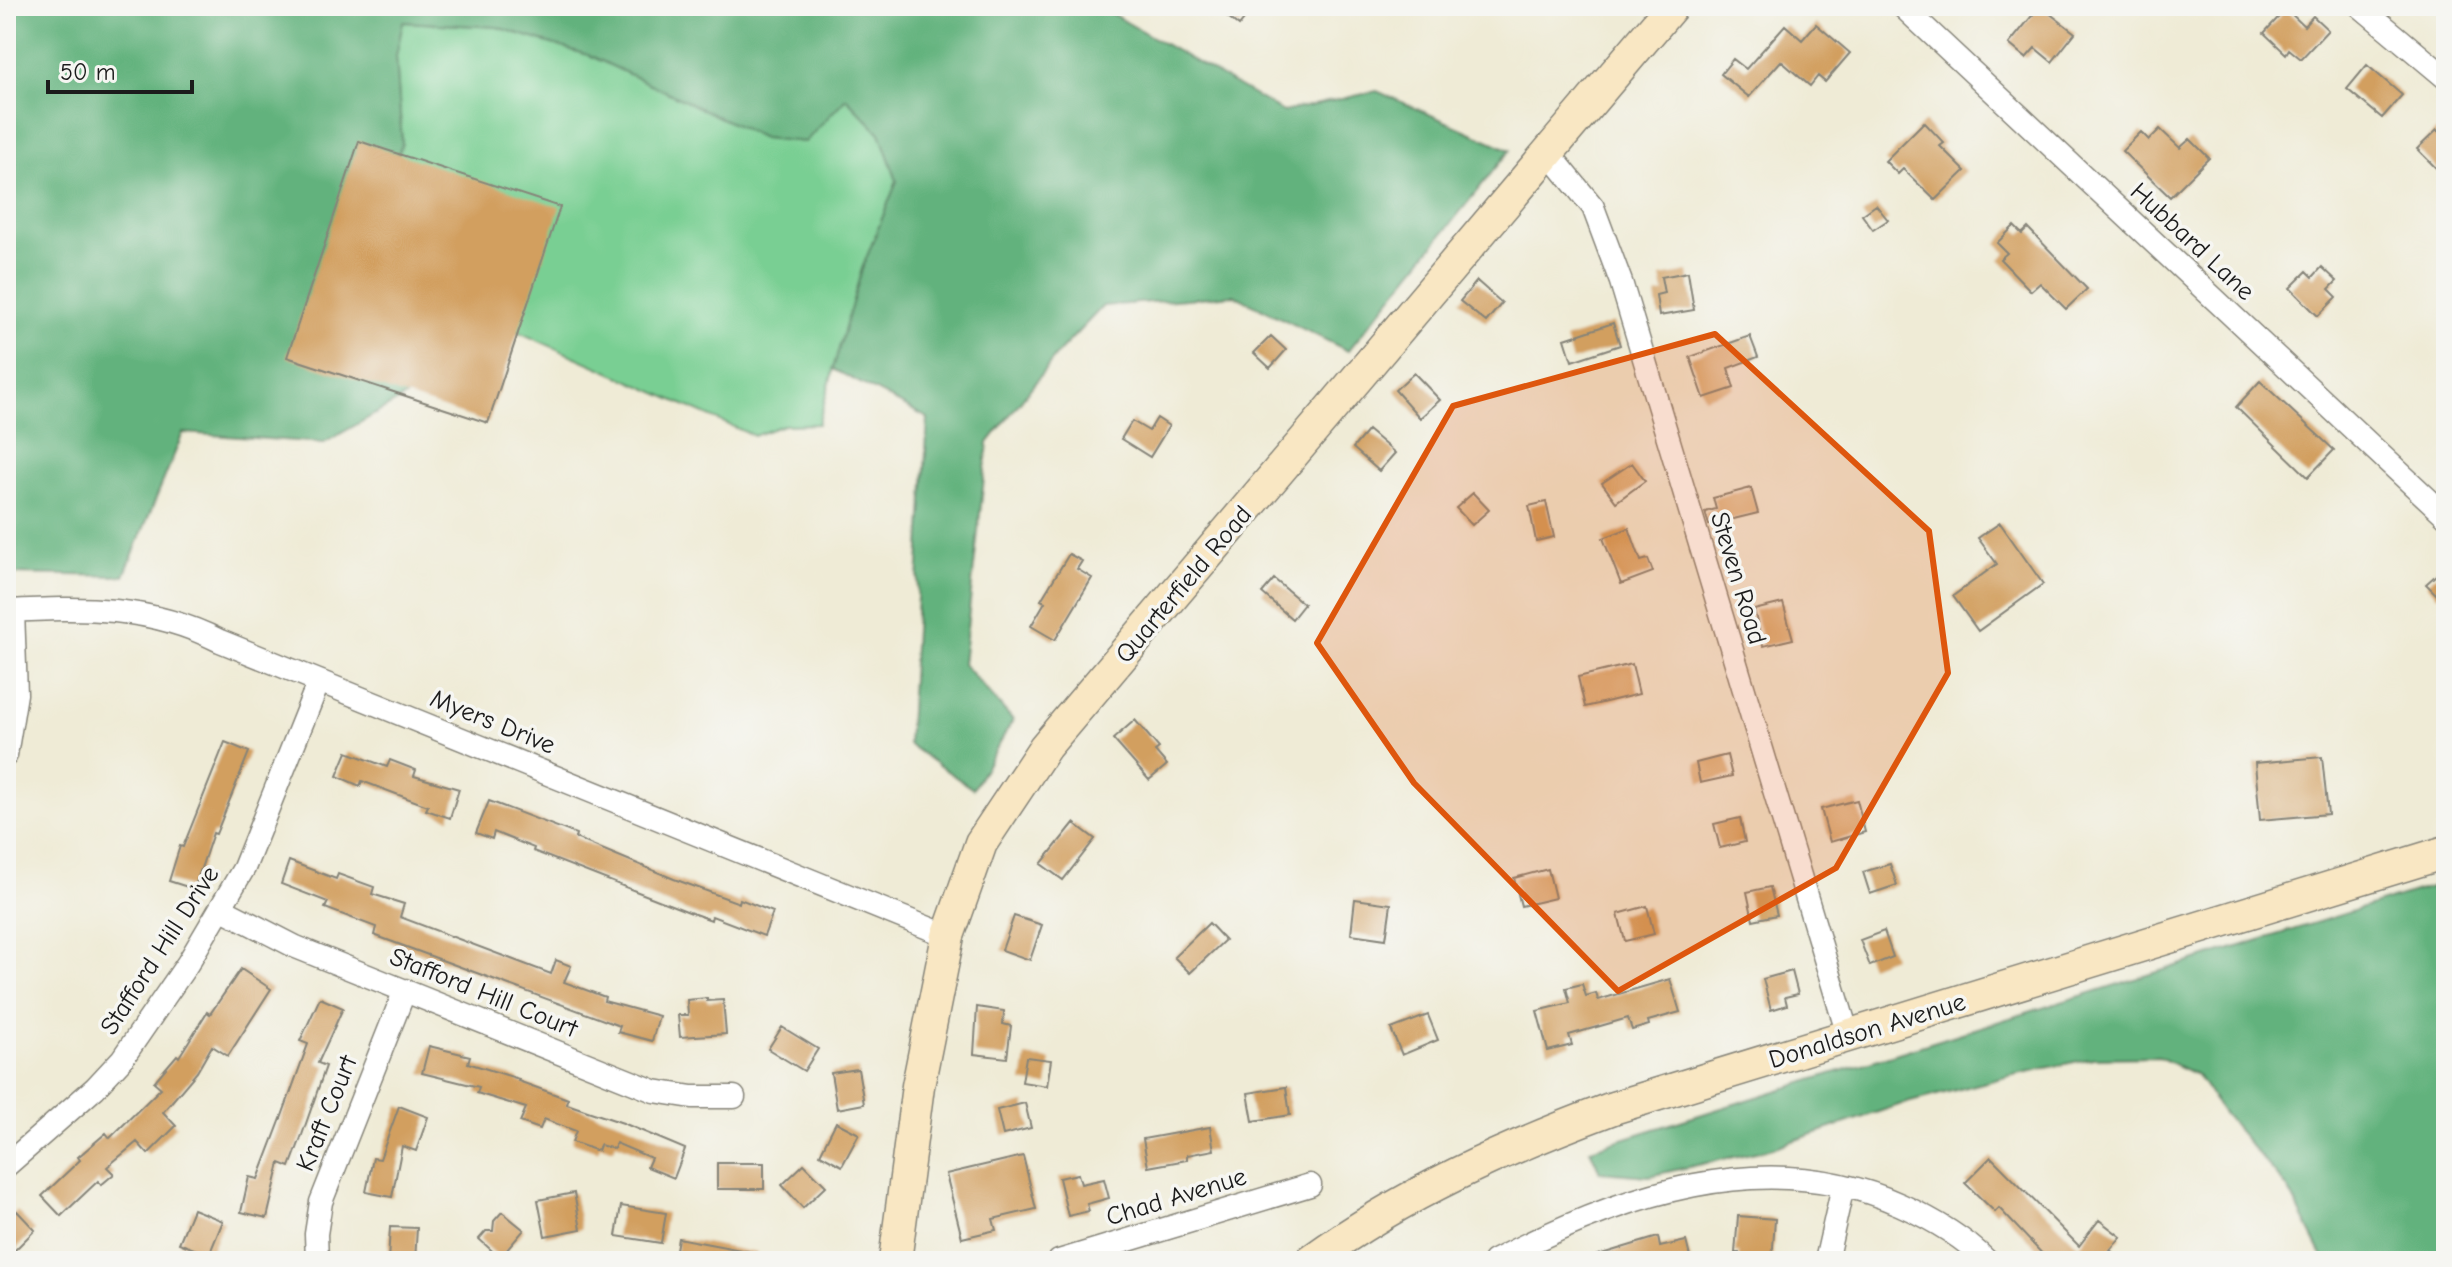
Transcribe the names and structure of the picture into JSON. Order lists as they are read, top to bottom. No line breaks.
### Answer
{"streets":{"street":["Hubbard Lane","Steven Road","Quarterfield Road","Myers Drive","Stafford Hill Drive","Stafford Hill Court","Donaldson Avenue","Kraft Court","Chad Avenue"]},"crossings":[["Steven Road","Quarterfield Road"],["Steven Road","Donaldson Avenue"],["Quarterfield Road","Myers Drive"],["Myers Drive","Stafford Hill Drive"],["Stafford Hill Drive","Stafford Hill Court"],["Stafford Hill Court","Kraft Court"]],"scale_bar":"50 m"}
